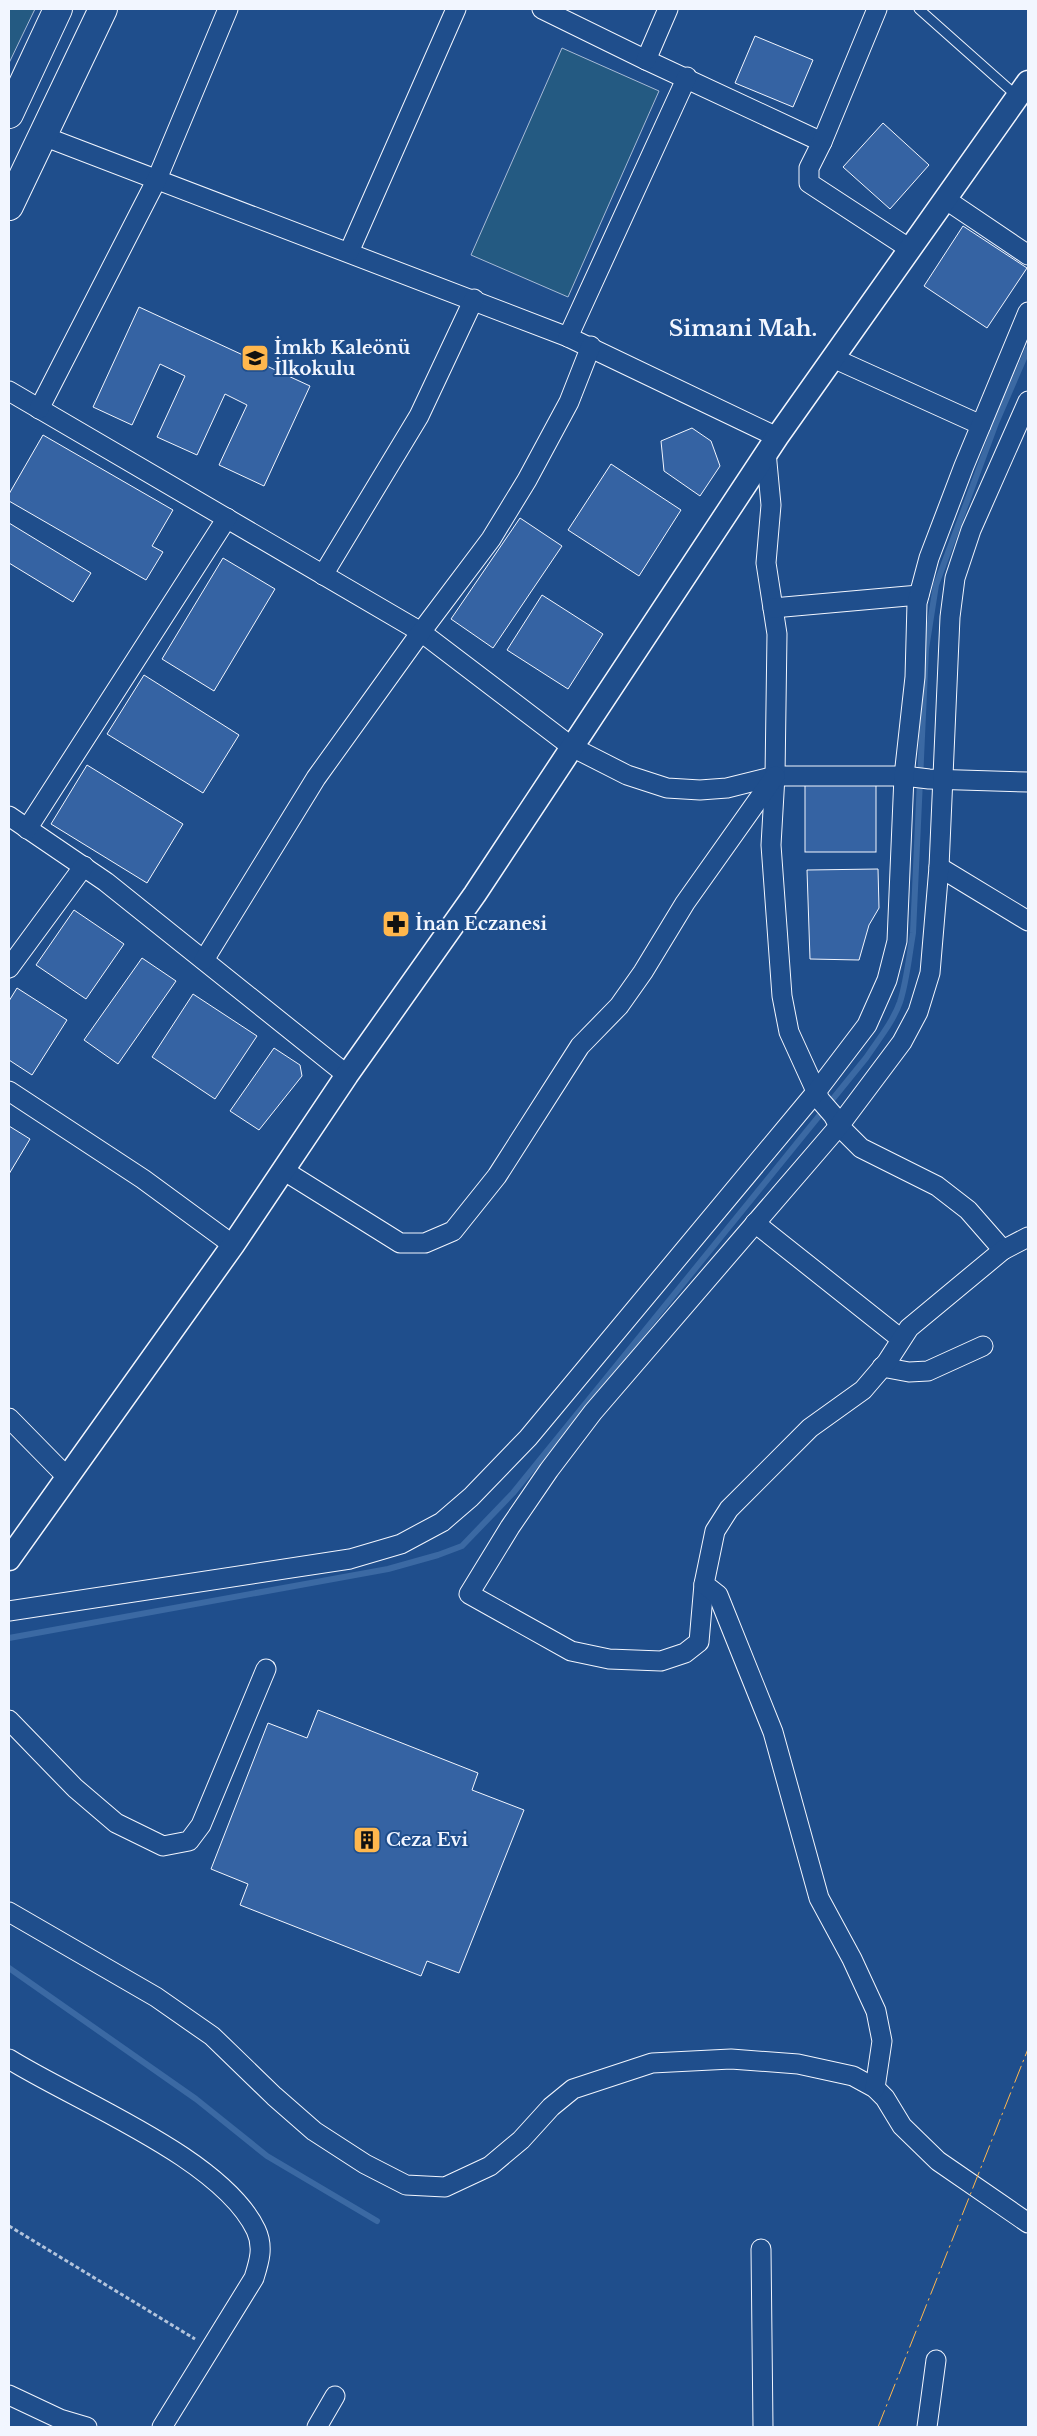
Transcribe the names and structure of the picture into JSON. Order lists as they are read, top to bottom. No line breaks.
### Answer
{"districts":["Simani Mah."],"places":{"school or university":["İmkb Kaleönü İlkokulu"],"pharmacy":["İnan Eczanesi"],"building":["Ceza Evi"]}}
